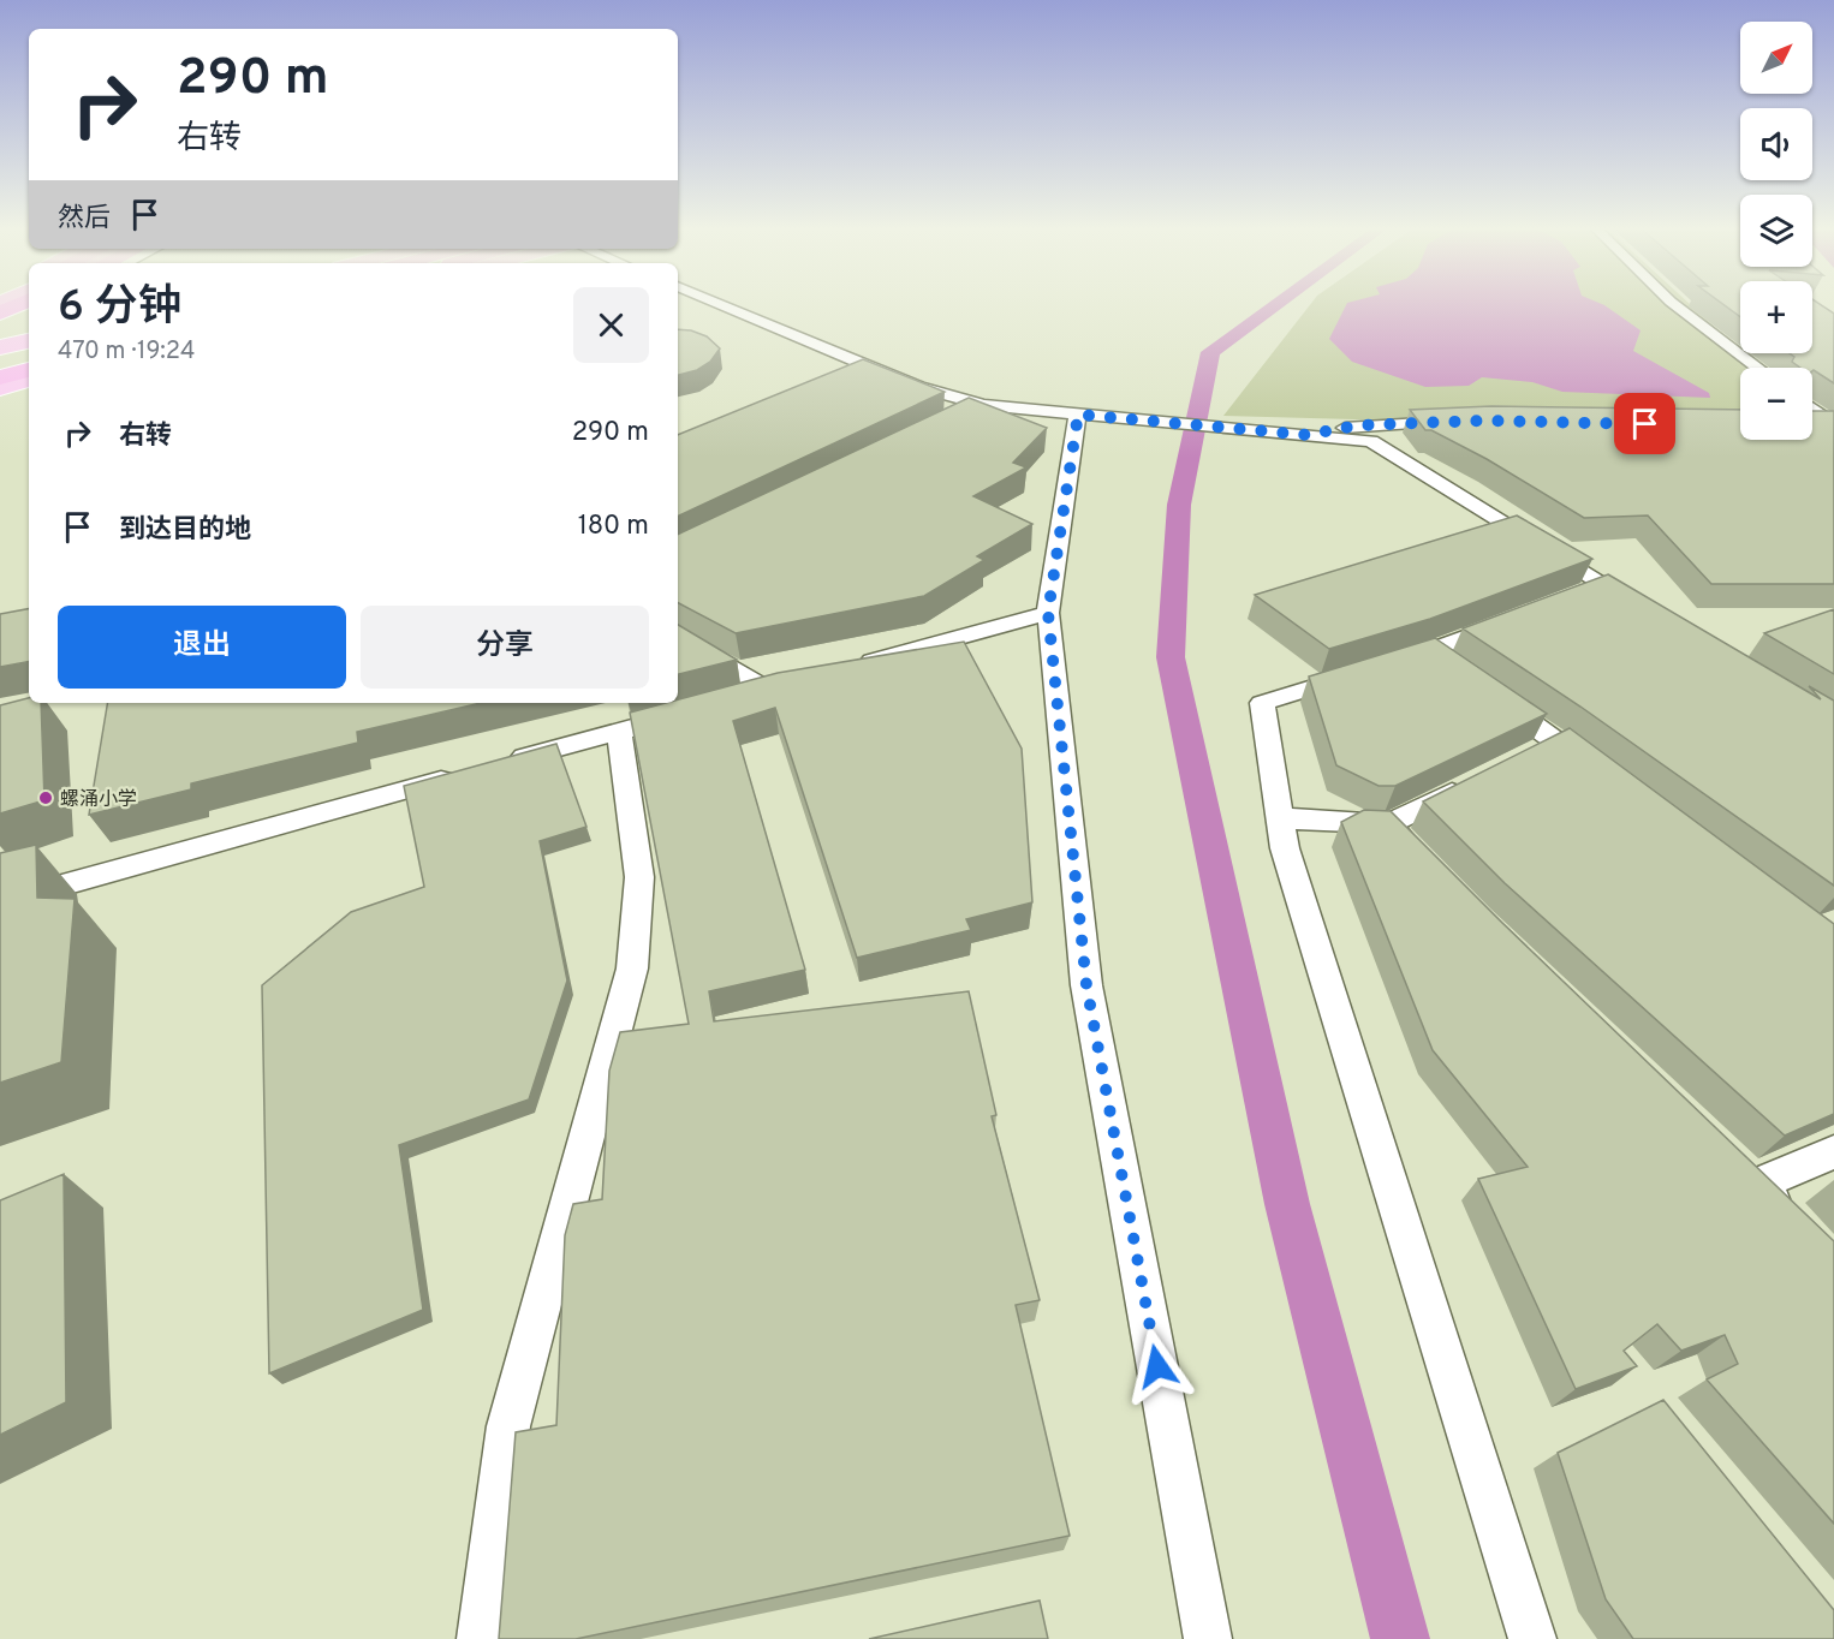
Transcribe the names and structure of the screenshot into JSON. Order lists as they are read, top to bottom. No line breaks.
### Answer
{"places":["螺涌小学"],"north":"top right","page":{"map_buttons":["+","−"],"turn":["290 m","右转"],"then":"然后","heading":["6 分钟","470 m · 19:24"],"list":[{"name":"右转","value":"290 m"},{"name":"到达目的地","value":"180 m"}],"buttons":["退出","分享"]}}
